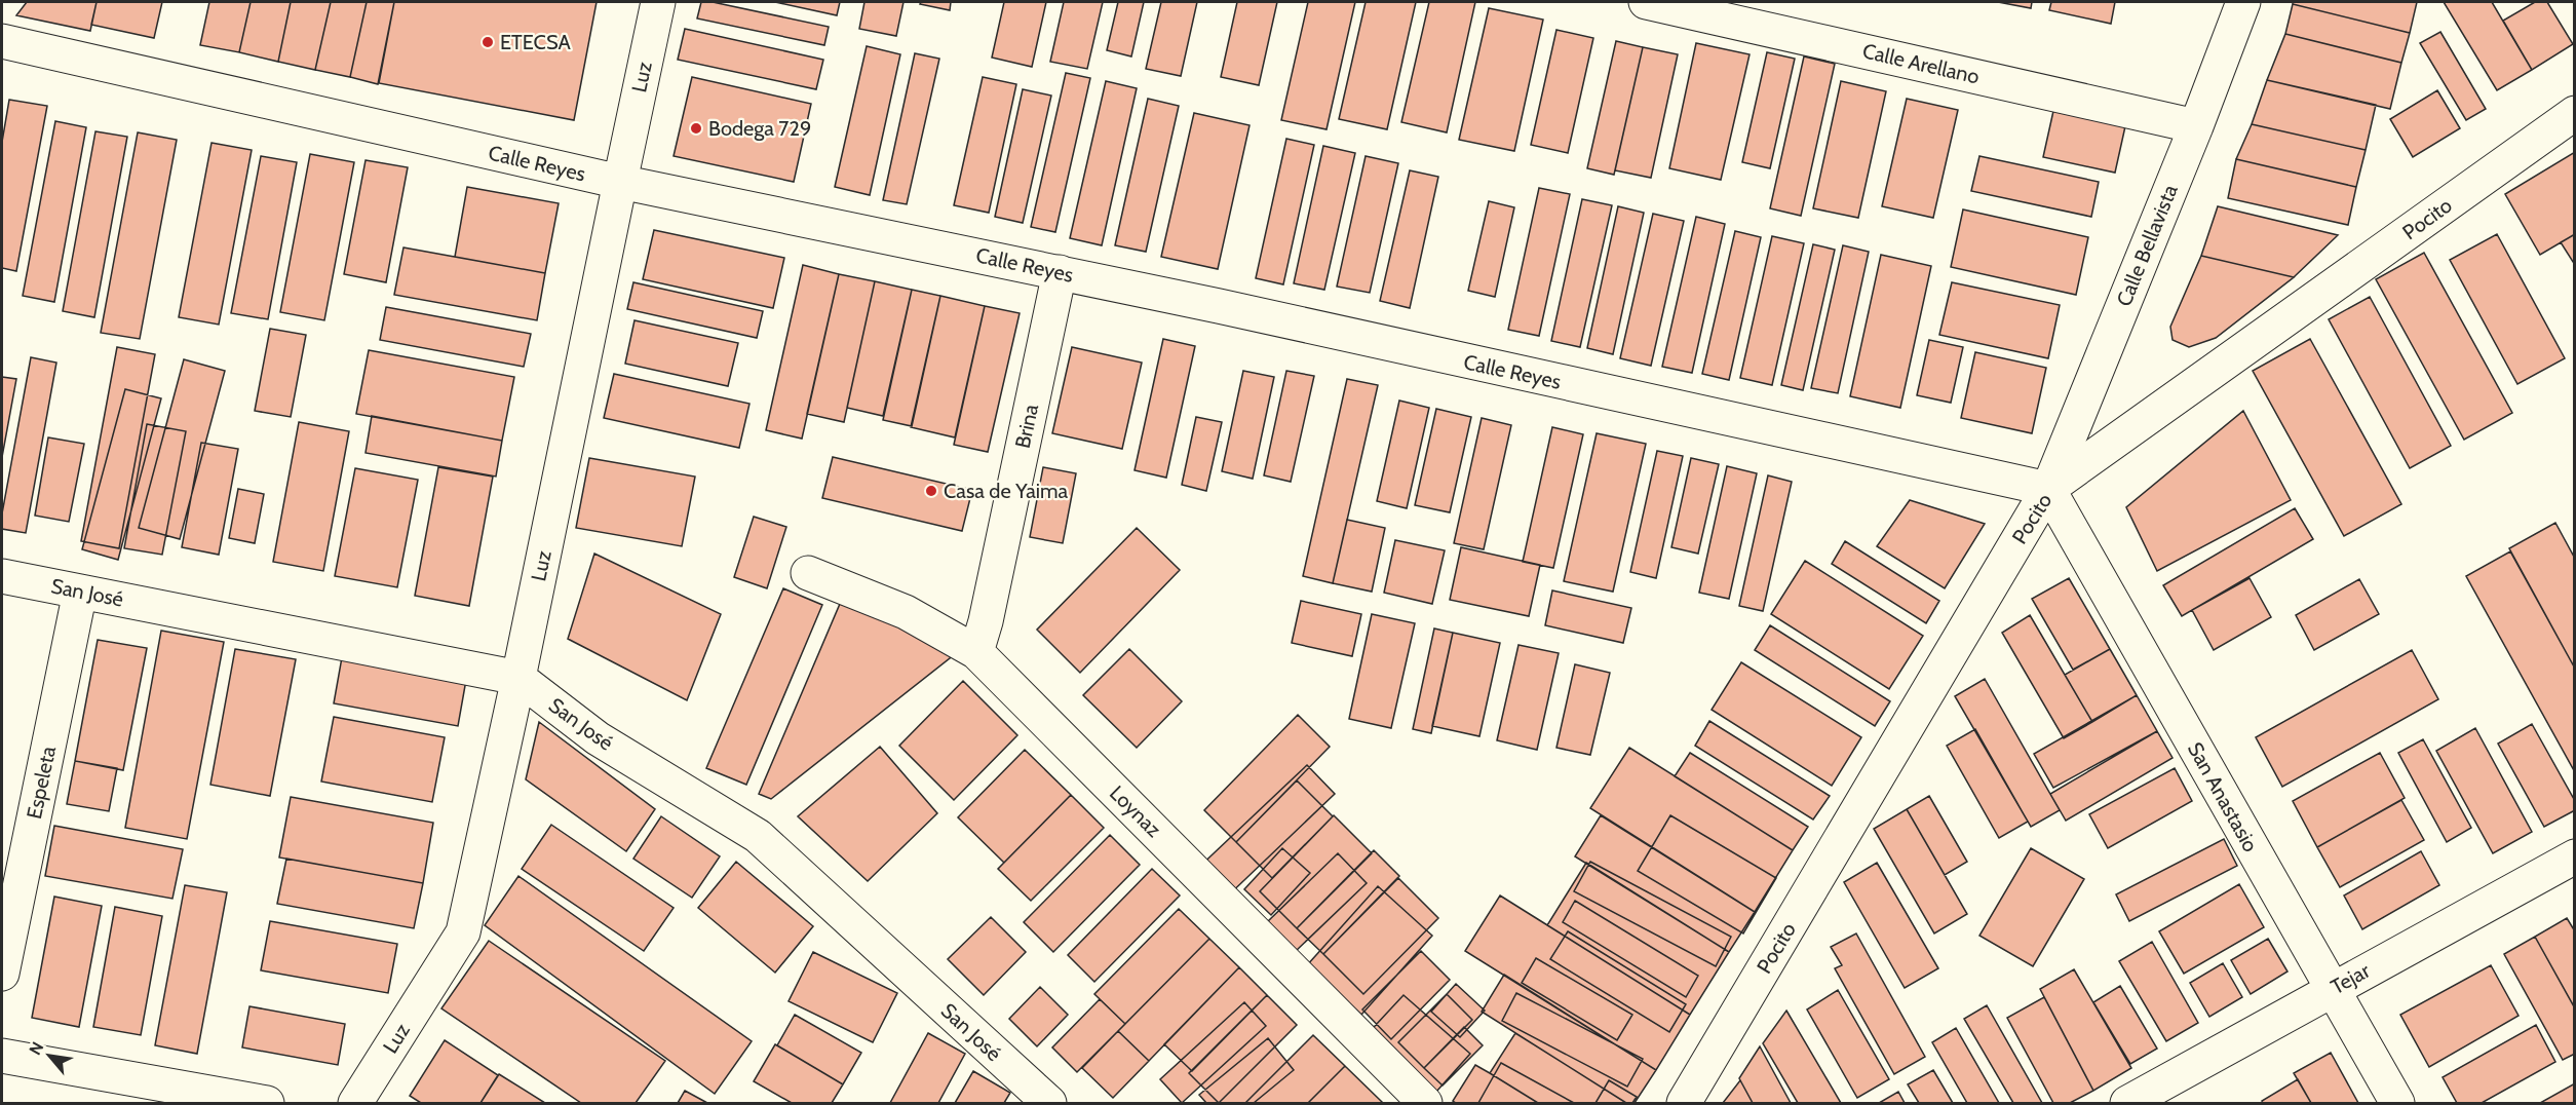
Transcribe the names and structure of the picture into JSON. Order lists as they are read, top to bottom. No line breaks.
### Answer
{"streets":{"street":["Calle Arellano","Luz","Calle Reyes","Pocito","Calle Bellavista","Brina","San José","Espeleta","San Anastasio","Loynaz","Tejar"]},"crossings":[["Calle Arellano","Calle Bellavista"],["Luz","Calle Reyes"],["Luz","San José"],["Calle Reyes","Pocito"],["Calle Reyes","Calle Bellavista"],["Calle Reyes","Brina"],["Calle Reyes","San Anastasio"],["Pocito","Calle Bellavista"],["Pocito","San Anastasio"],["Calle Bellavista","San Anastasio"],["Brina","Loynaz"],["San José","Espeleta"],["San Anastasio","Tejar"]],"places":["ETECSA","Bodega 729","Casa de Yaima"],"north":"top left"}
